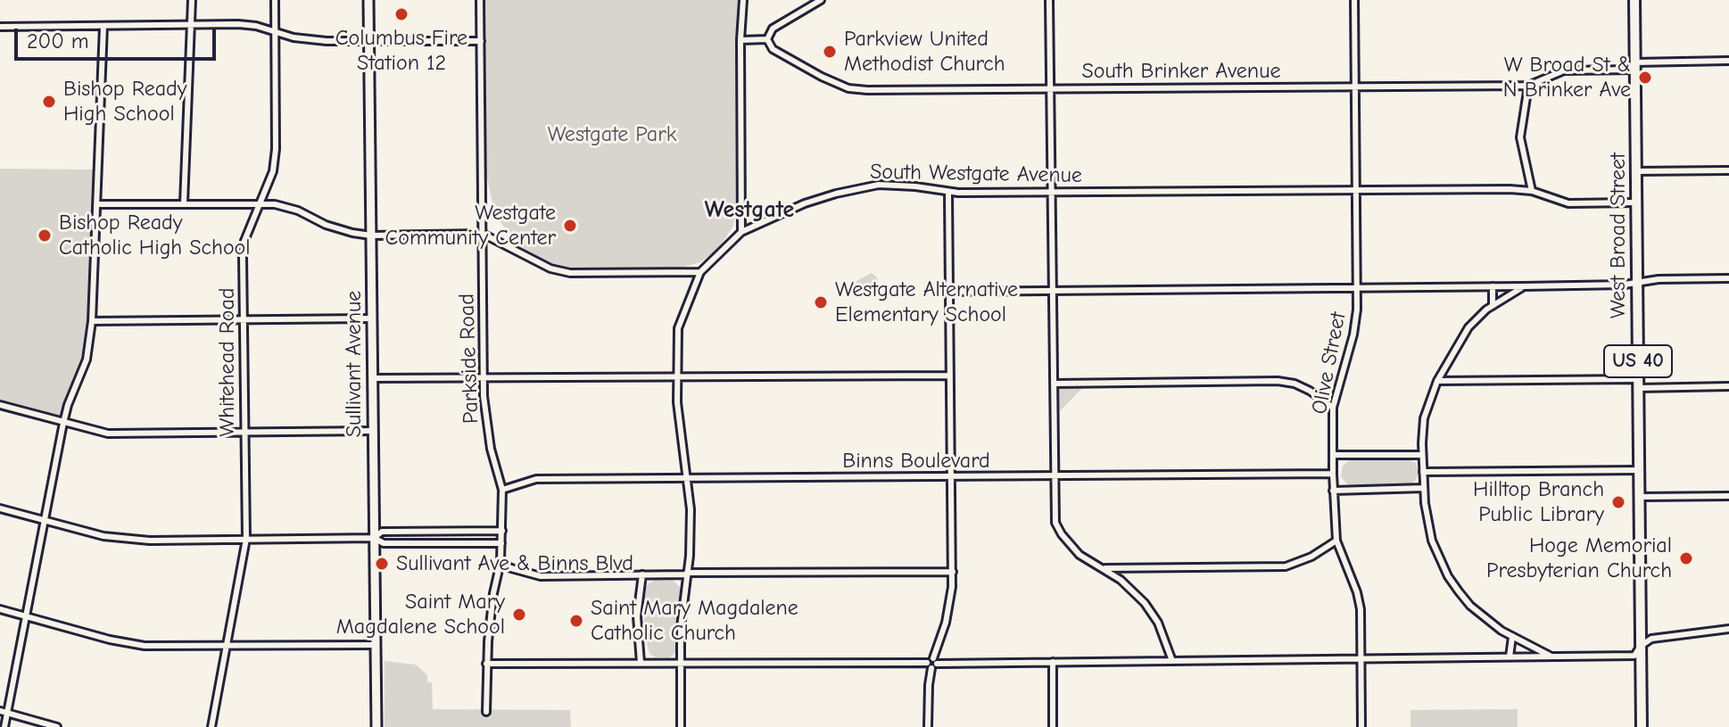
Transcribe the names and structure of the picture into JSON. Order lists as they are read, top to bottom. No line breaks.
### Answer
{"streets":{"main road":["West Broad Street","US 40","Sullivant Avenue"],"street":["South Brinker Avenue","South Westgate Avenue","Parkside Road","Whitehead Road","Olive Street","Binns Boulevard"]},"crossings":[["South Brinker Avenue","West Broad Street"],["South Brinker Avenue","Olive Street"],["South Westgate Avenue","West Broad Street"],["South Westgate Avenue","Olive Street"],["Parkside Road","Binns Boulevard"],["Olive Street","Binns Boulevard"]],"districts":["Westgate"],"parks":["Westgate Park"],"places":["Columbus Fire Station 12","Parkview United Methodist Church","W Broad St & N Brinker Ave","Bishop Ready High School","Westgate Community Center","Bishop Ready Catholic High School","Westgate Alternative Elementary School","Hilltop Branch Public Library","Hoge Memorial Presbyterian Church","Sullivant Ave & Binns Blvd","Saint Mary Magdalene School","Saint Mary Magdalene Catholic Church"],"scale_bar":"200 m"}
